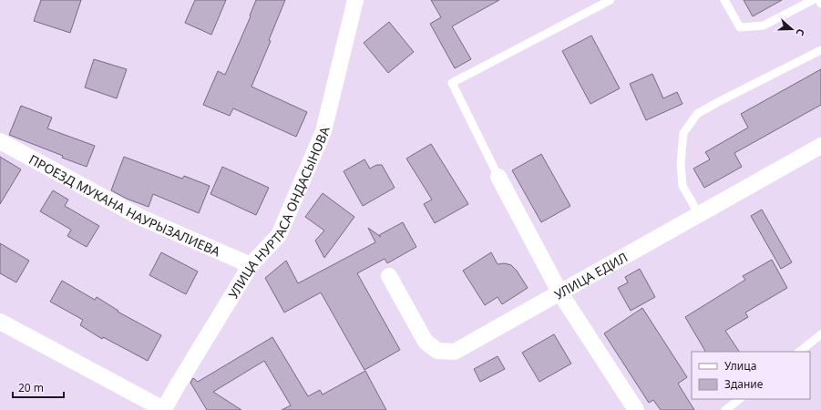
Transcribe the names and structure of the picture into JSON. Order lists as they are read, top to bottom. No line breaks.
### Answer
{"streets":{"street":["ПРОЕЗД МУКАНА НАУРЫЗАЛИЕВА","УЛИЦА НУРТАСА ОНДАСЫНОВА","УЛИЦА ЕДИЛ"]},"crossings":[["ПРОЕЗД МУКАНА НАУРЫЗАЛИЕВА","УЛИЦА НУРТАСА ОНДАСЫНОВА"]],"legend":["Улица","Здание"],"scale_bar":"20 m","north":"right"}
